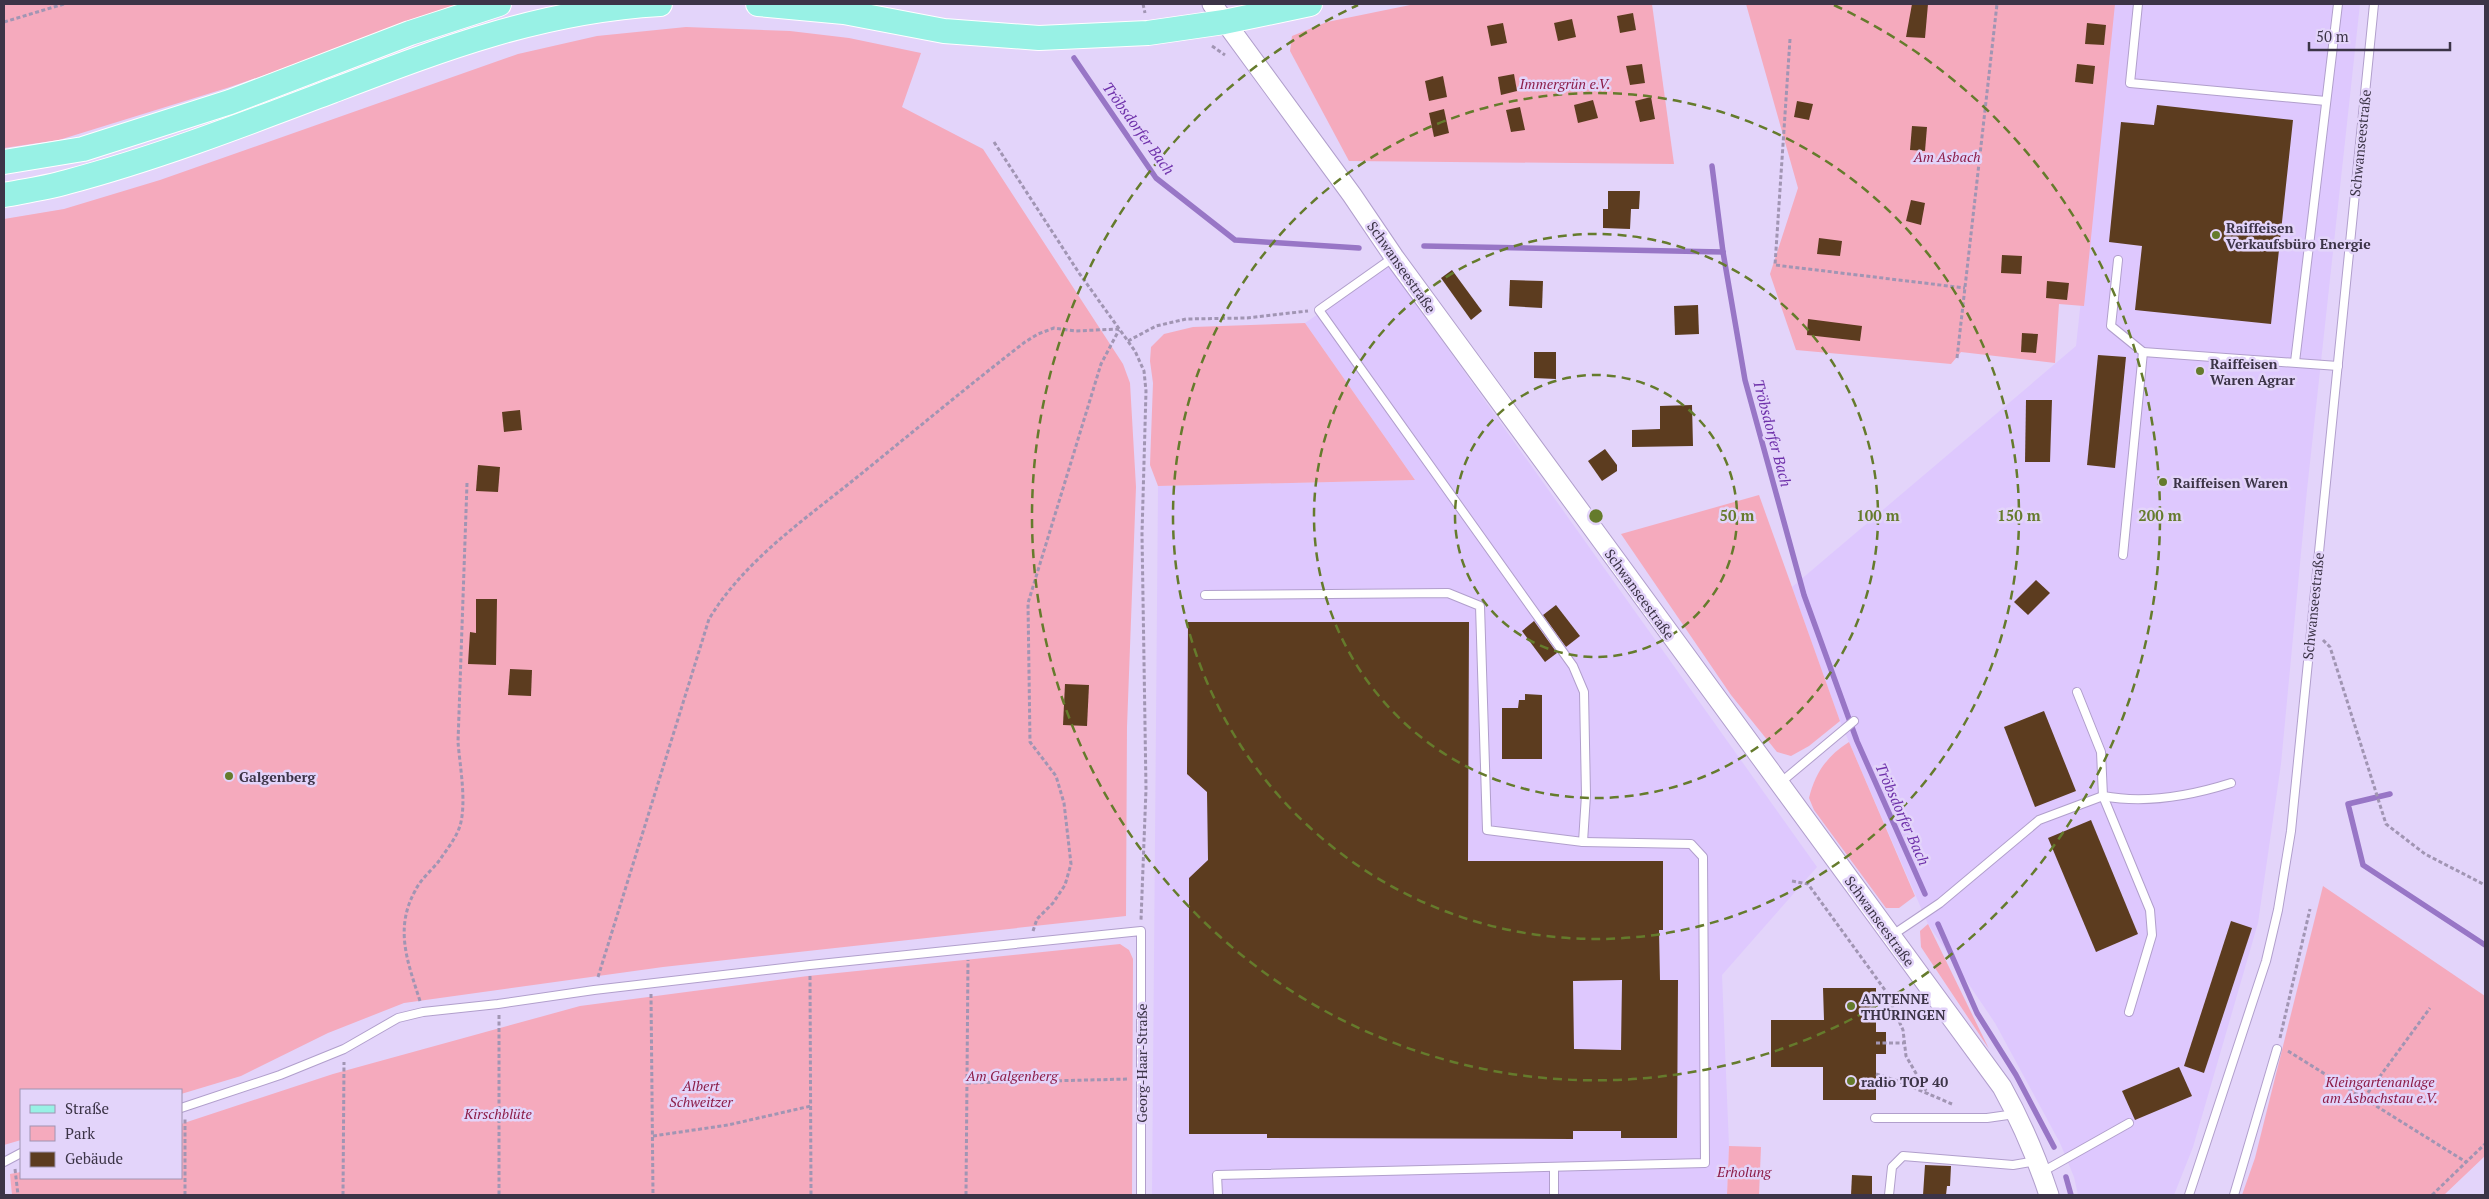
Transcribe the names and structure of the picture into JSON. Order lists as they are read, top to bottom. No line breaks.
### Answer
{"streets":{"street":["Schwanseestraße"],"lane":["Georg-Haar-Straße"]},"water":["Tröbsdorfer Bach"],"parks":["Immergrün e.V.","Am Asbach","Am Galgenberg","Kleingartenanlage am Asbachstau e.V.","Albert Schweitzer","Kirschblüte","Erholung"],"places":["Raiffeisen Verkaufsbüro Energie","Raiffeisen Waren Agrar","Raiffeisen Waren","Galgenberg","ANTENNE THÜRINGEN","radio TOP 40"],"legend":["Straße","Park","Gebäude"],"scale_bar":"50 m","rings":["50 m","100 m","150 m","200 m"]}
